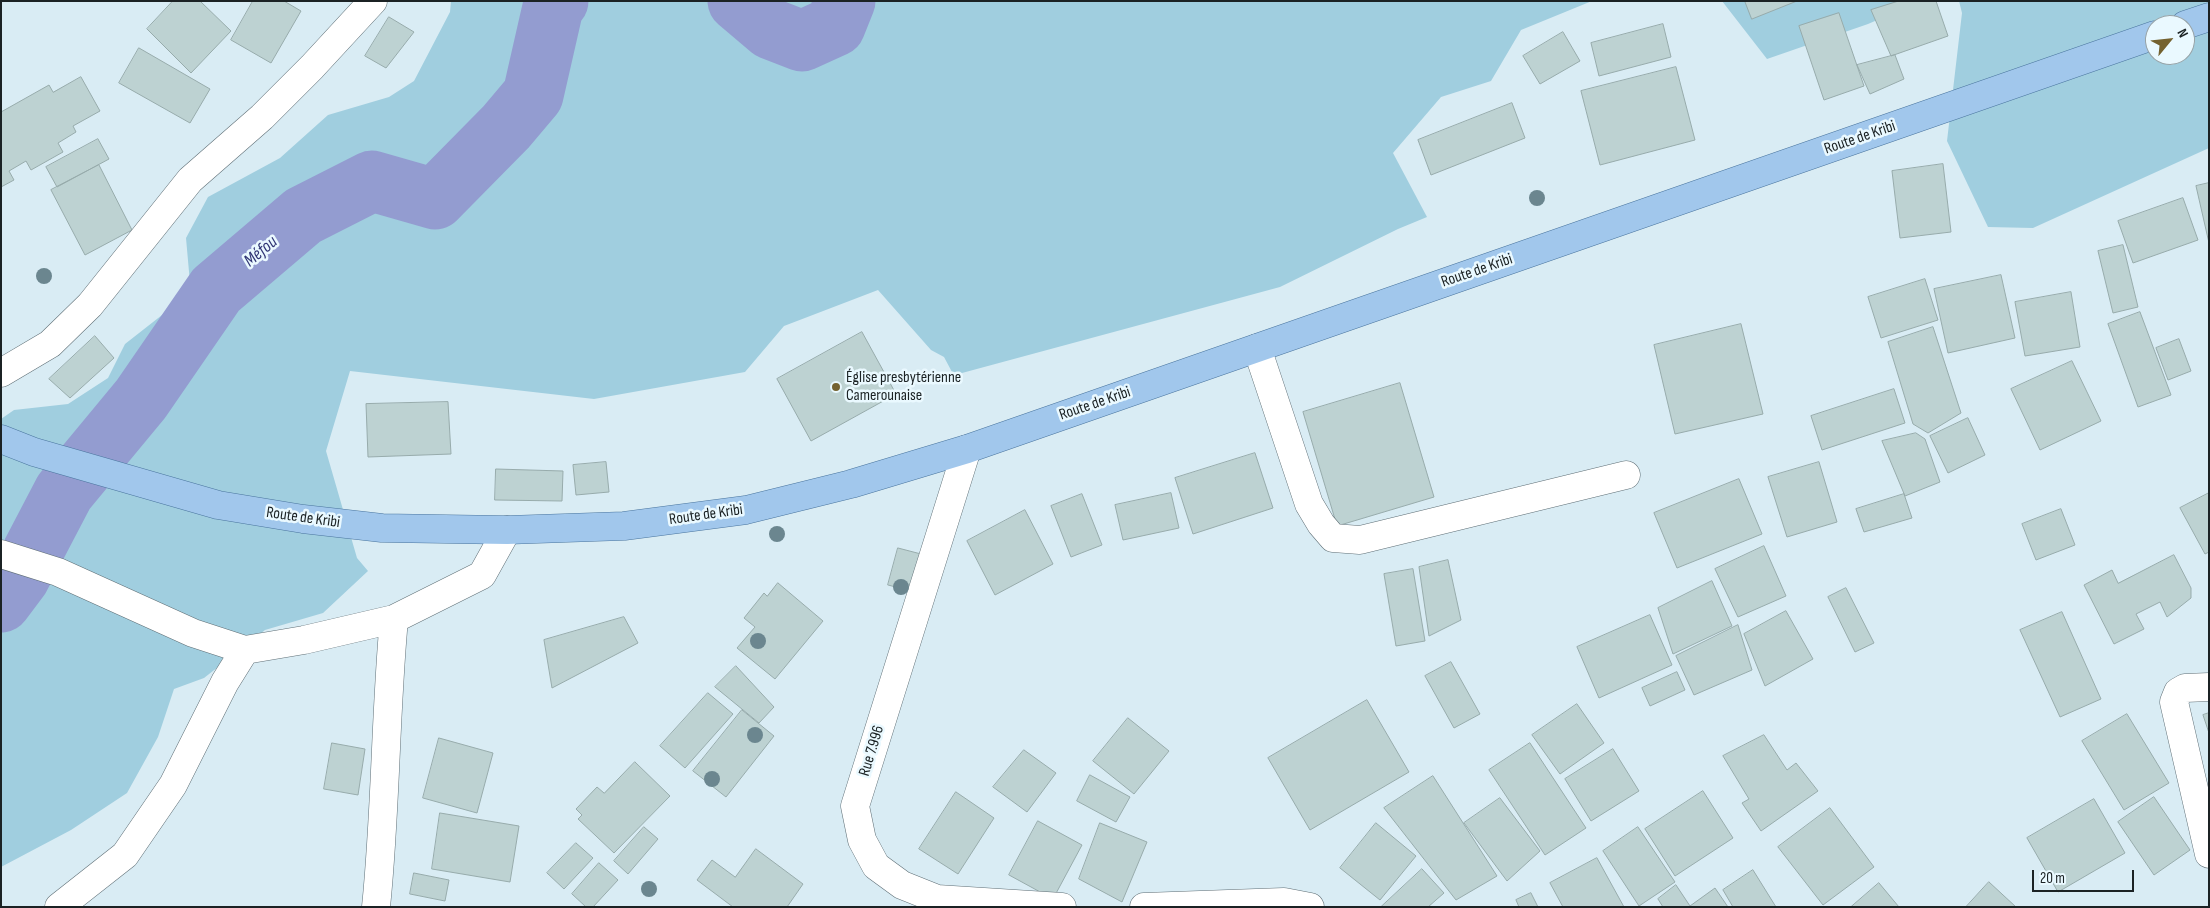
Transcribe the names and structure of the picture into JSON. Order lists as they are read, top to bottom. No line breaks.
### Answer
{"streets":{"main road":["Route de Kribi"],"street":["Rue 7.996"]},"crossings":[["Route de Kribi","Rue 7.996"]],"water":["Méfou"],"places":["Église presbytérienne Camerounaise"],"scale_bar":"20 m","north":"top right"}
